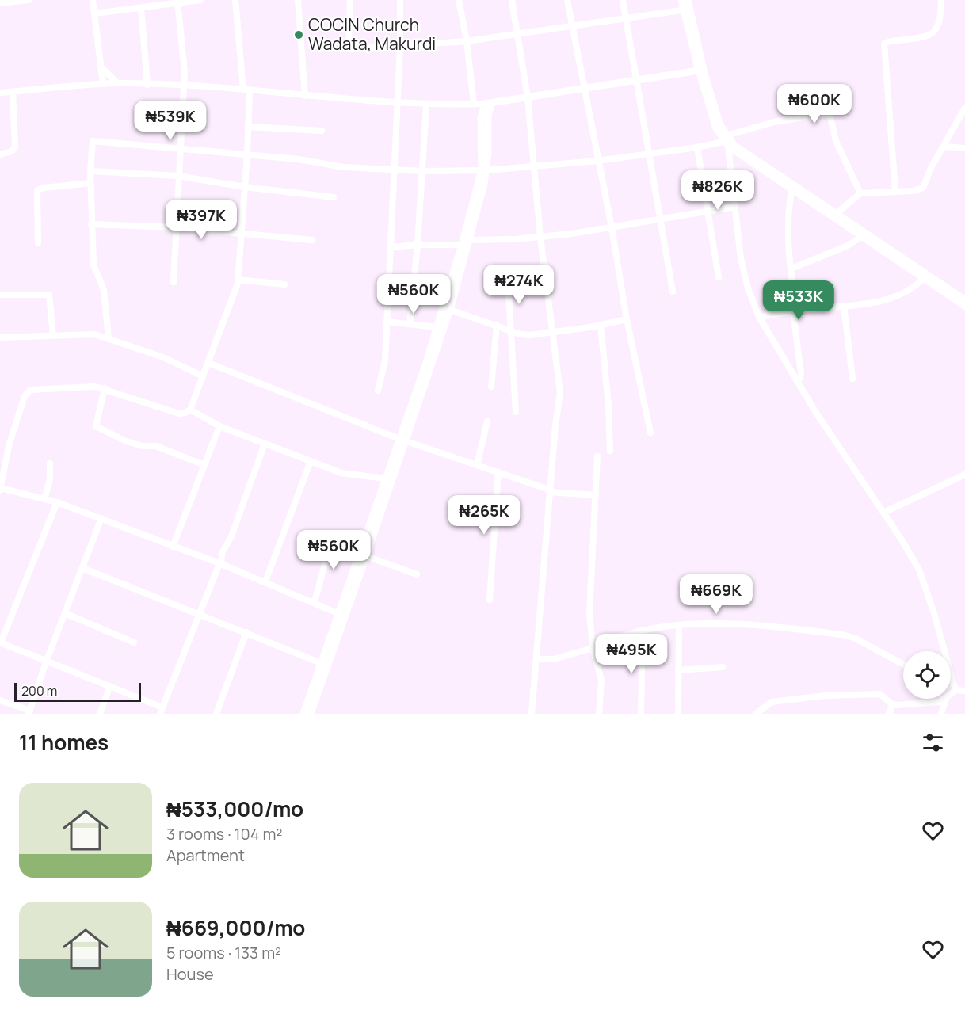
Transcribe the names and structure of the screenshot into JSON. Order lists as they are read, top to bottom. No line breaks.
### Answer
{"places":["COCIN Church Wadata, Makurdi"],"scale_bar":"200 m","page":{"price":["₦600K","₦539K","₦826K","₦397K","₦274K","₦560K","₦533K","₦265K","₦560K","₦669K","₦495K"],"scale":"200 m","heading":"11 homes","list":[{"name":"₦533,000/mo","note":"3 rooms · 104 m² · Apartment"},{"name":"₦669,000/mo","note":"5 rooms · 133 m² · House"}]}}
